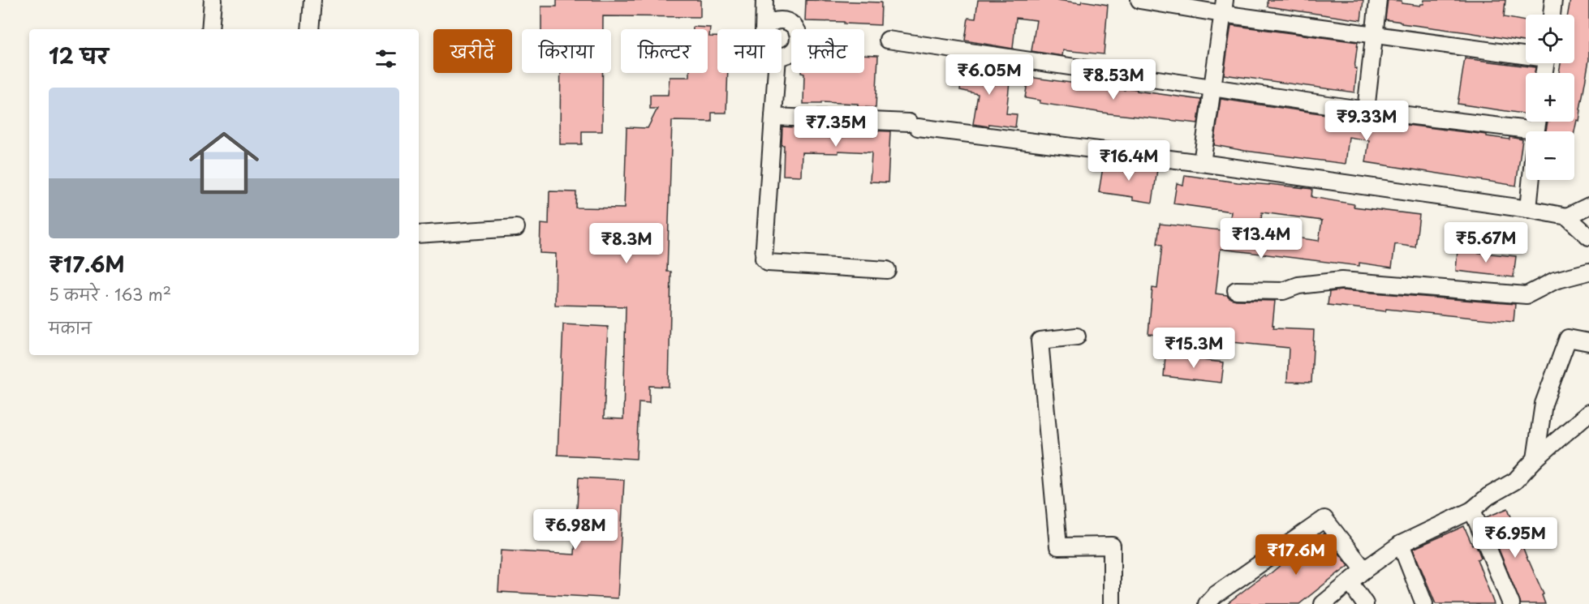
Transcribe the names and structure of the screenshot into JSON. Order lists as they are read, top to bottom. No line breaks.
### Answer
{"page":{"map_buttons":["+","−"],"chip":["खरीदें","किराया","फ़िल्टर","नया","फ़्लैट"],"heading":"12 घर","price":["₹6.05M","₹8.53M","₹9.33M","₹7.35M","₹16.4M","₹13.4M","₹5.67M","₹8.3M","₹15.3M","₹6.98M","₹6.95M","₹17.6M"],"list":[{"name":"₹17.6M","note":"5 कमरे · 163 m² · मकान"}]}}
